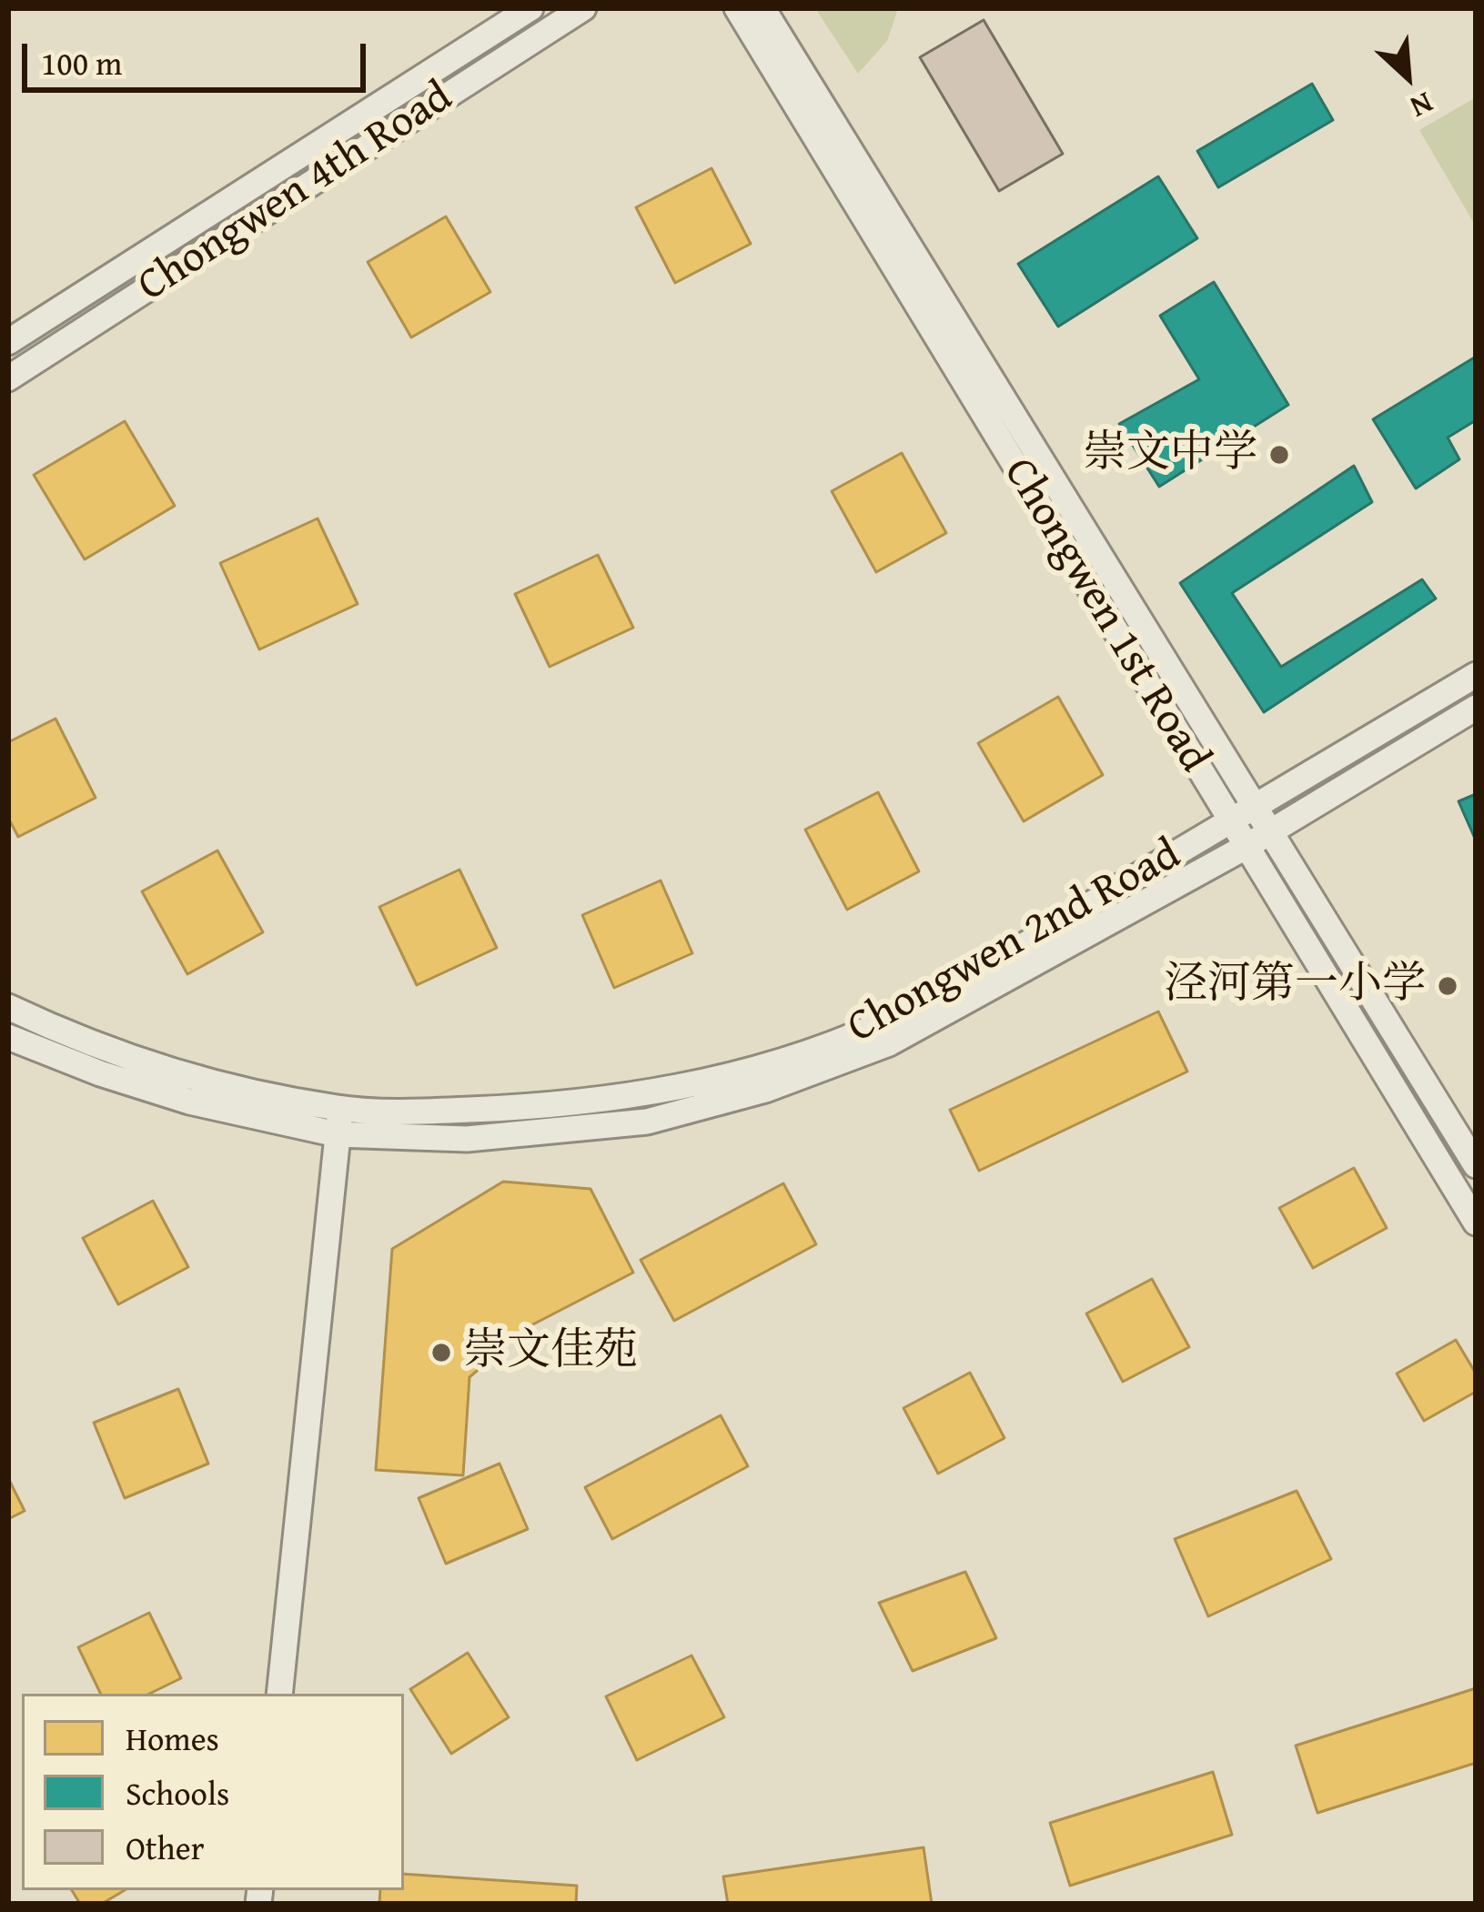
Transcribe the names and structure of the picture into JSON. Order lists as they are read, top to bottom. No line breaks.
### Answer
{"streets":{"street":["Chongwen 4th Road","Chongwen 1st Road","Chongwen 2nd Road"]},"crossings":[["Chongwen 1st Road","Chongwen 2nd Road"]],"places":["崇文中学","泾河第一小学","崇文佳苑"],"legend":["Homes","Schools","Other"],"scale_bar":"100 m","north":"bottom right"}
